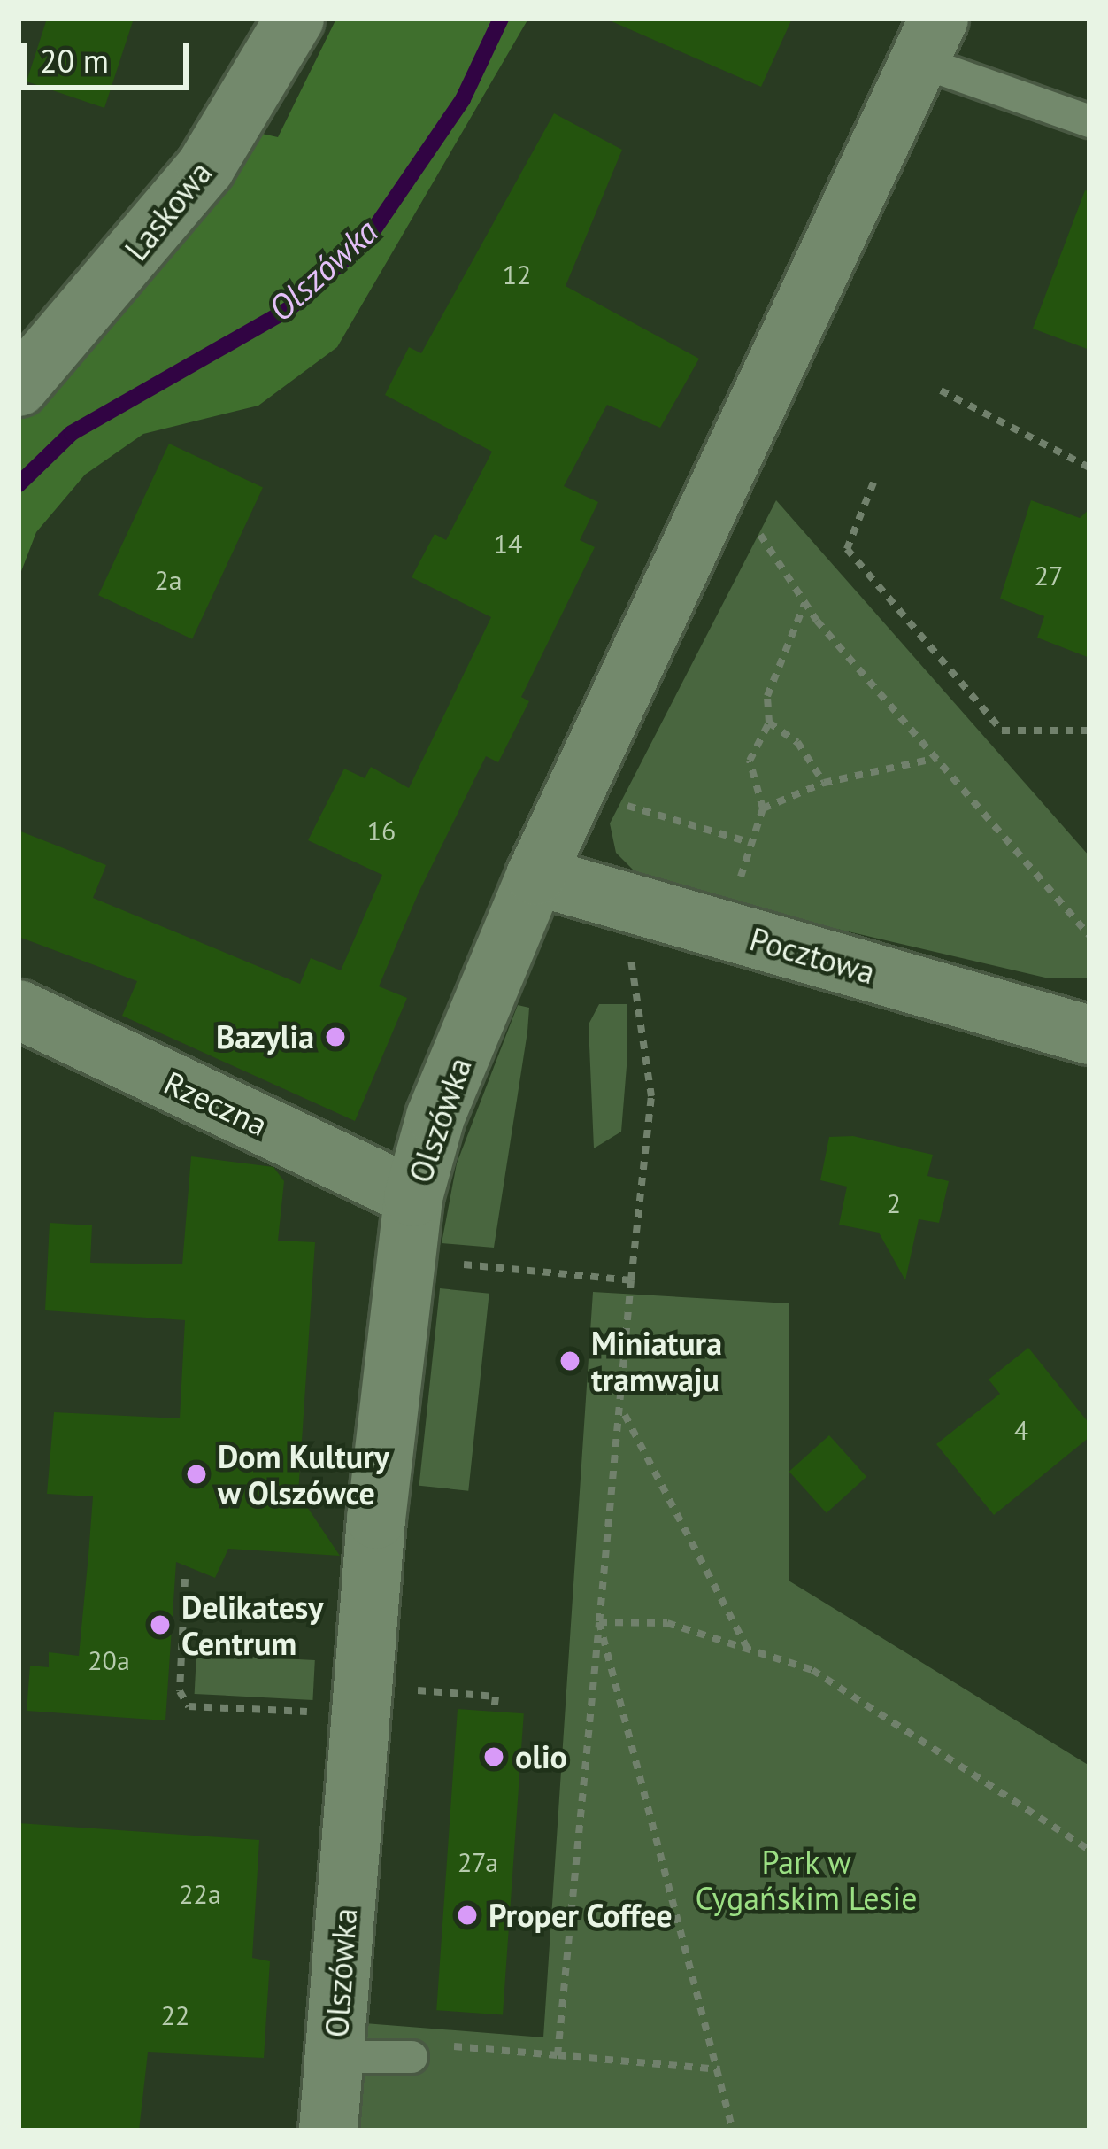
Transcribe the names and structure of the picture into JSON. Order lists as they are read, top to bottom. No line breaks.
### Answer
{"streets":{"street":["Laskowa","Pocztowa","Rzeczna","Olszówka"]},"crossings":[["Pocztowa","Olszówka"],["Rzeczna","Olszówka"]],"water":["Olszówka"],"parks":["Park w Cygańskim Lesie"],"places":["Bazylia","Miniatura tramwaju","Dom Kultury w Olszówce","Delikatesy Centrum","olio","Proper Coffee"],"house_numbers":["12","14","27","2a","16","2","4","20a","27a","22a","22"],"scale_bar":"20 m"}
